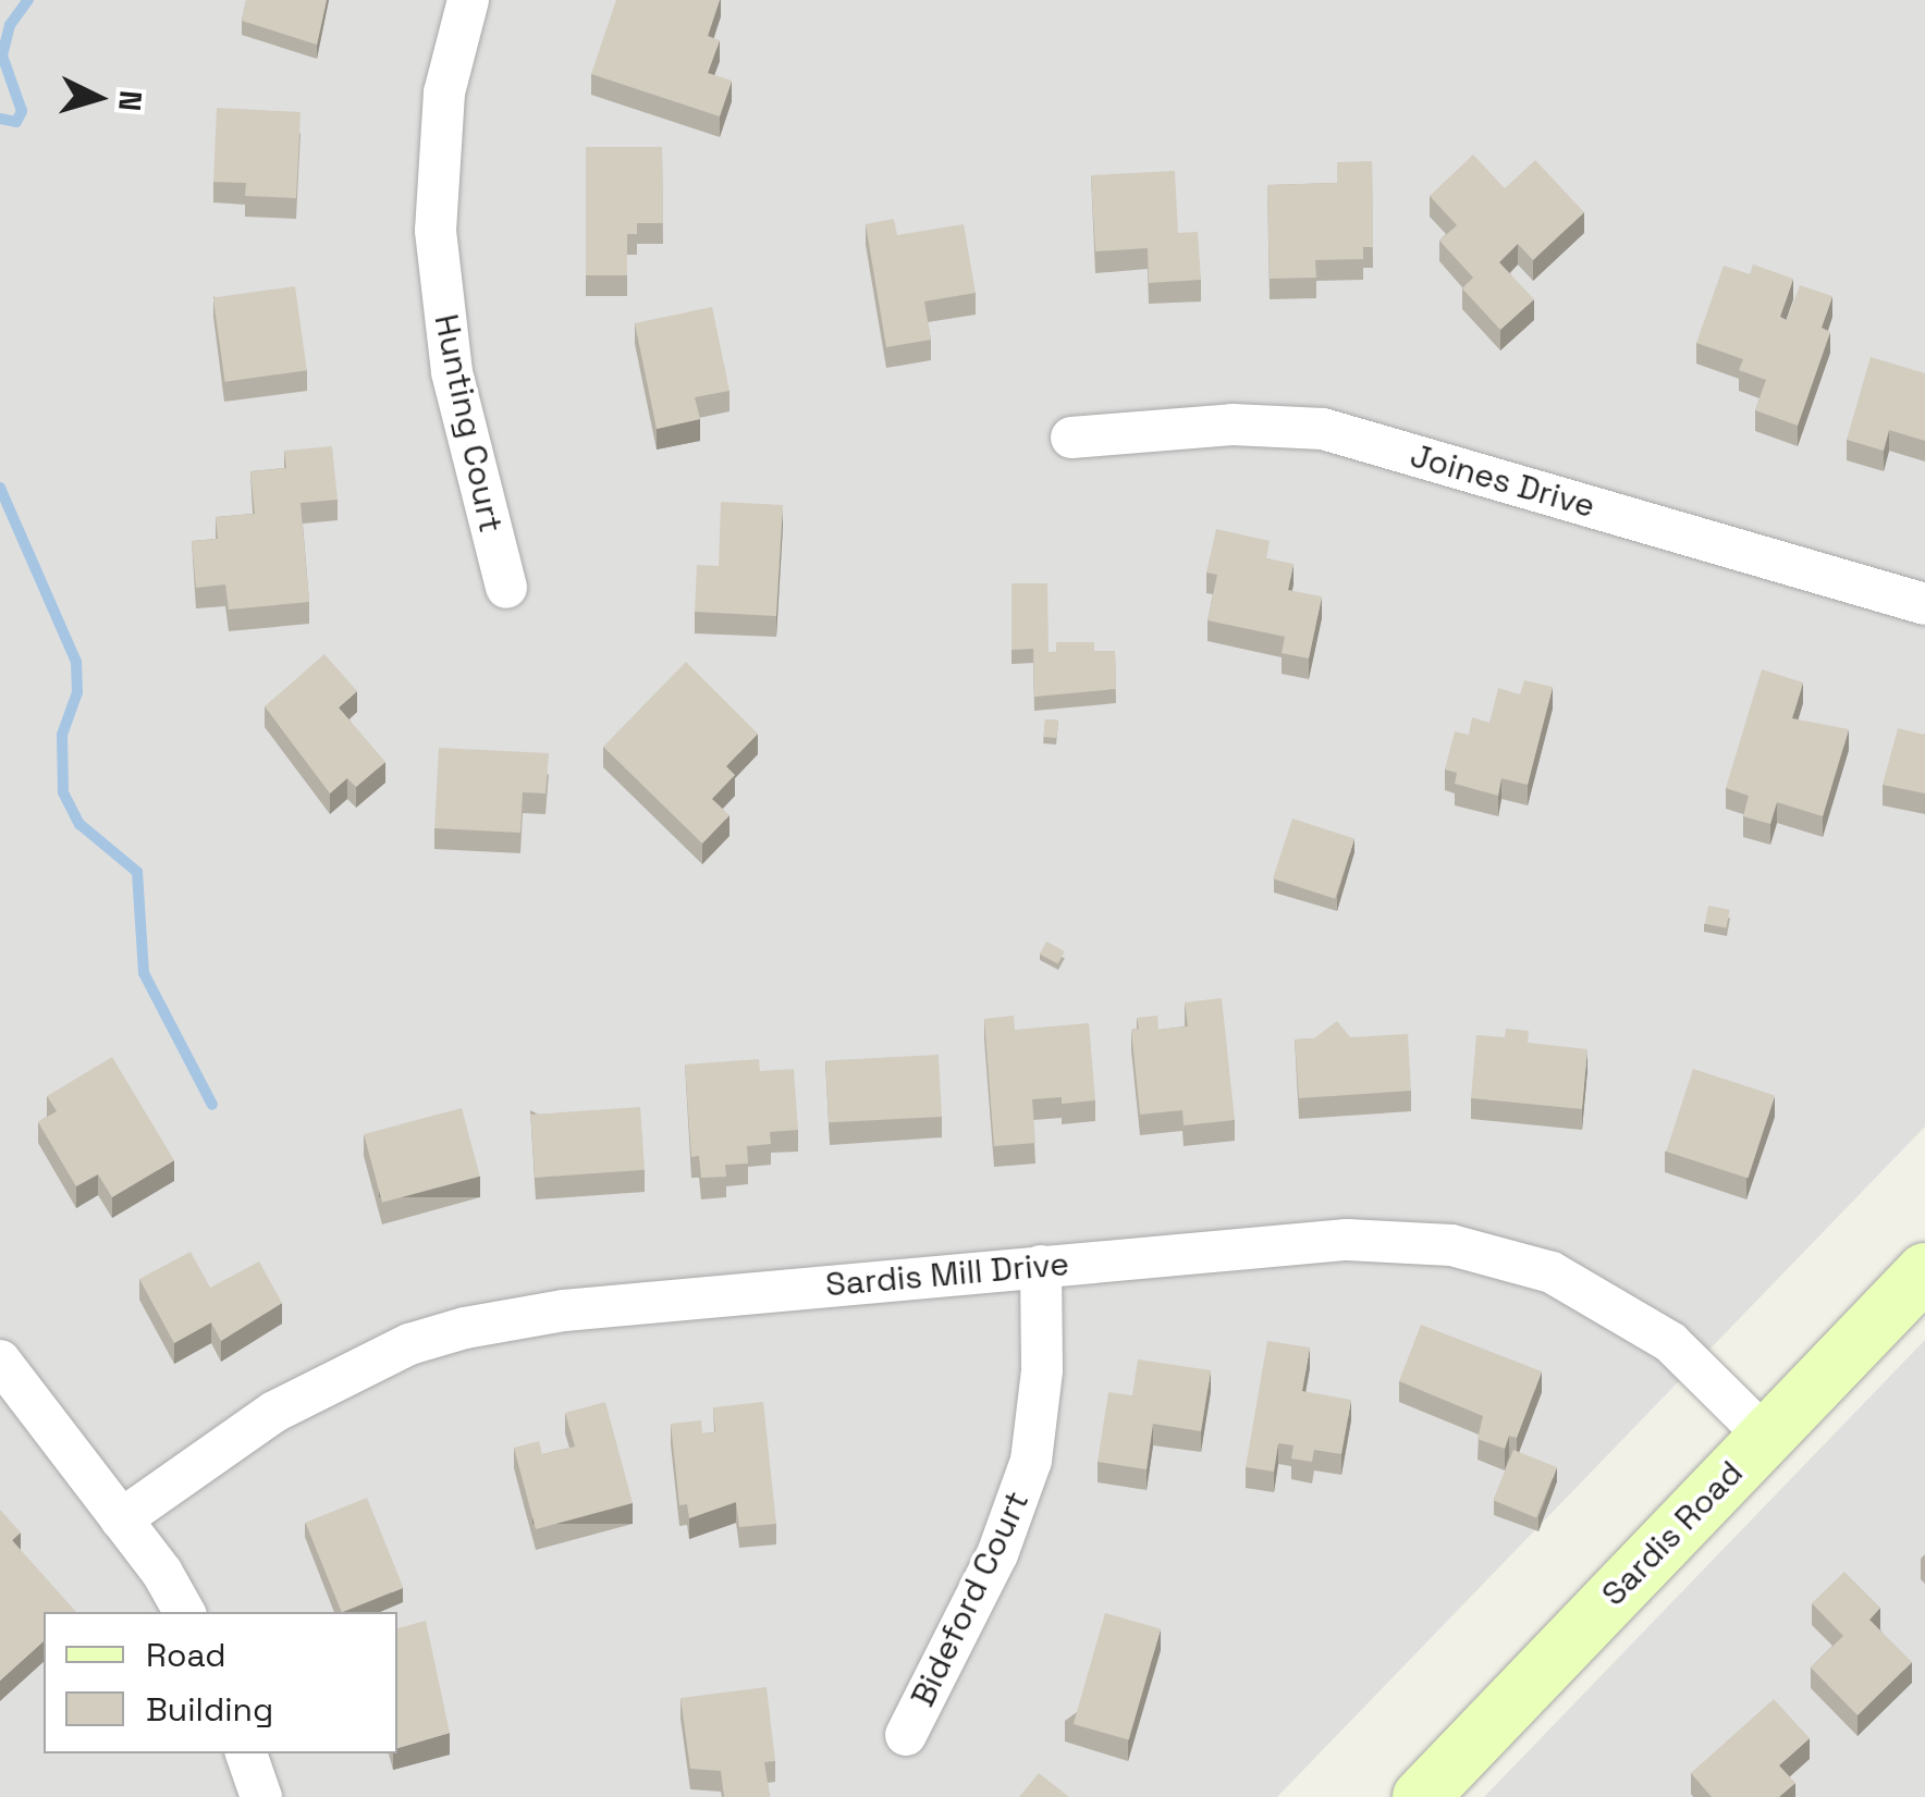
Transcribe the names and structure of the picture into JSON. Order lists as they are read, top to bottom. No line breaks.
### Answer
{"streets":{"main road":["Sardis Road"],"street":["Hunting Court","Joines Drive","Sardis Mill Drive","Bideford Court"]},"crossings":[["Sardis Mill Drive","Sardis Road"],["Sardis Mill Drive","Bideford Court"]],"legend":["Road","Building"],"north":"right"}
